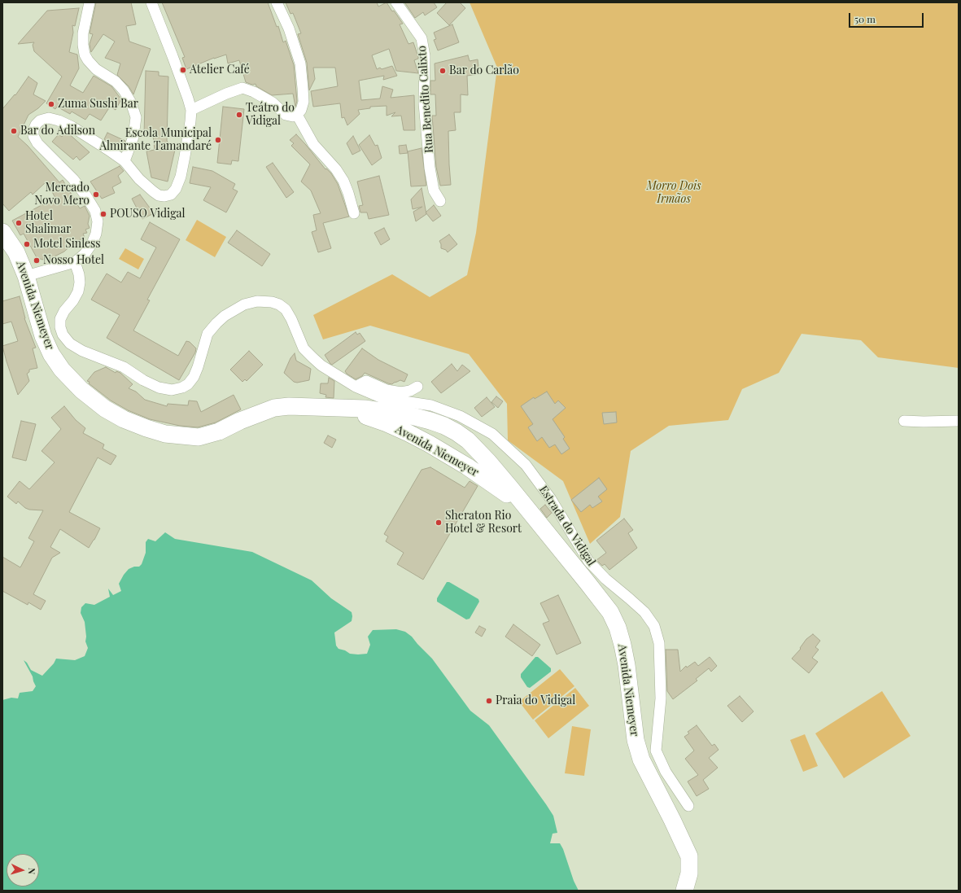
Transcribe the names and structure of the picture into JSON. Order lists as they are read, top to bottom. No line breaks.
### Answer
{"streets":{"main road":["Avenida Niemeyer"],"street":["Rua Benedito Calixto","Estrada do Vidigal"]},"parks":["Morro Dois Irmãos"],"places":["Atelier Café","Bar do Carlão","Zuma Sushi Bar","Teátro do Vidigal","Bar do Adilson","Escola Municipal Almirante Tamandaré","Mercado Novo Mero","POUSO Vidigal","Hotel Shalimar","Motel Sinless","Nosso Hotel","Sheraton Rio Hotel & Resort","Praia do Vidigal"],"scale_bar":"50 m","north":"right"}
